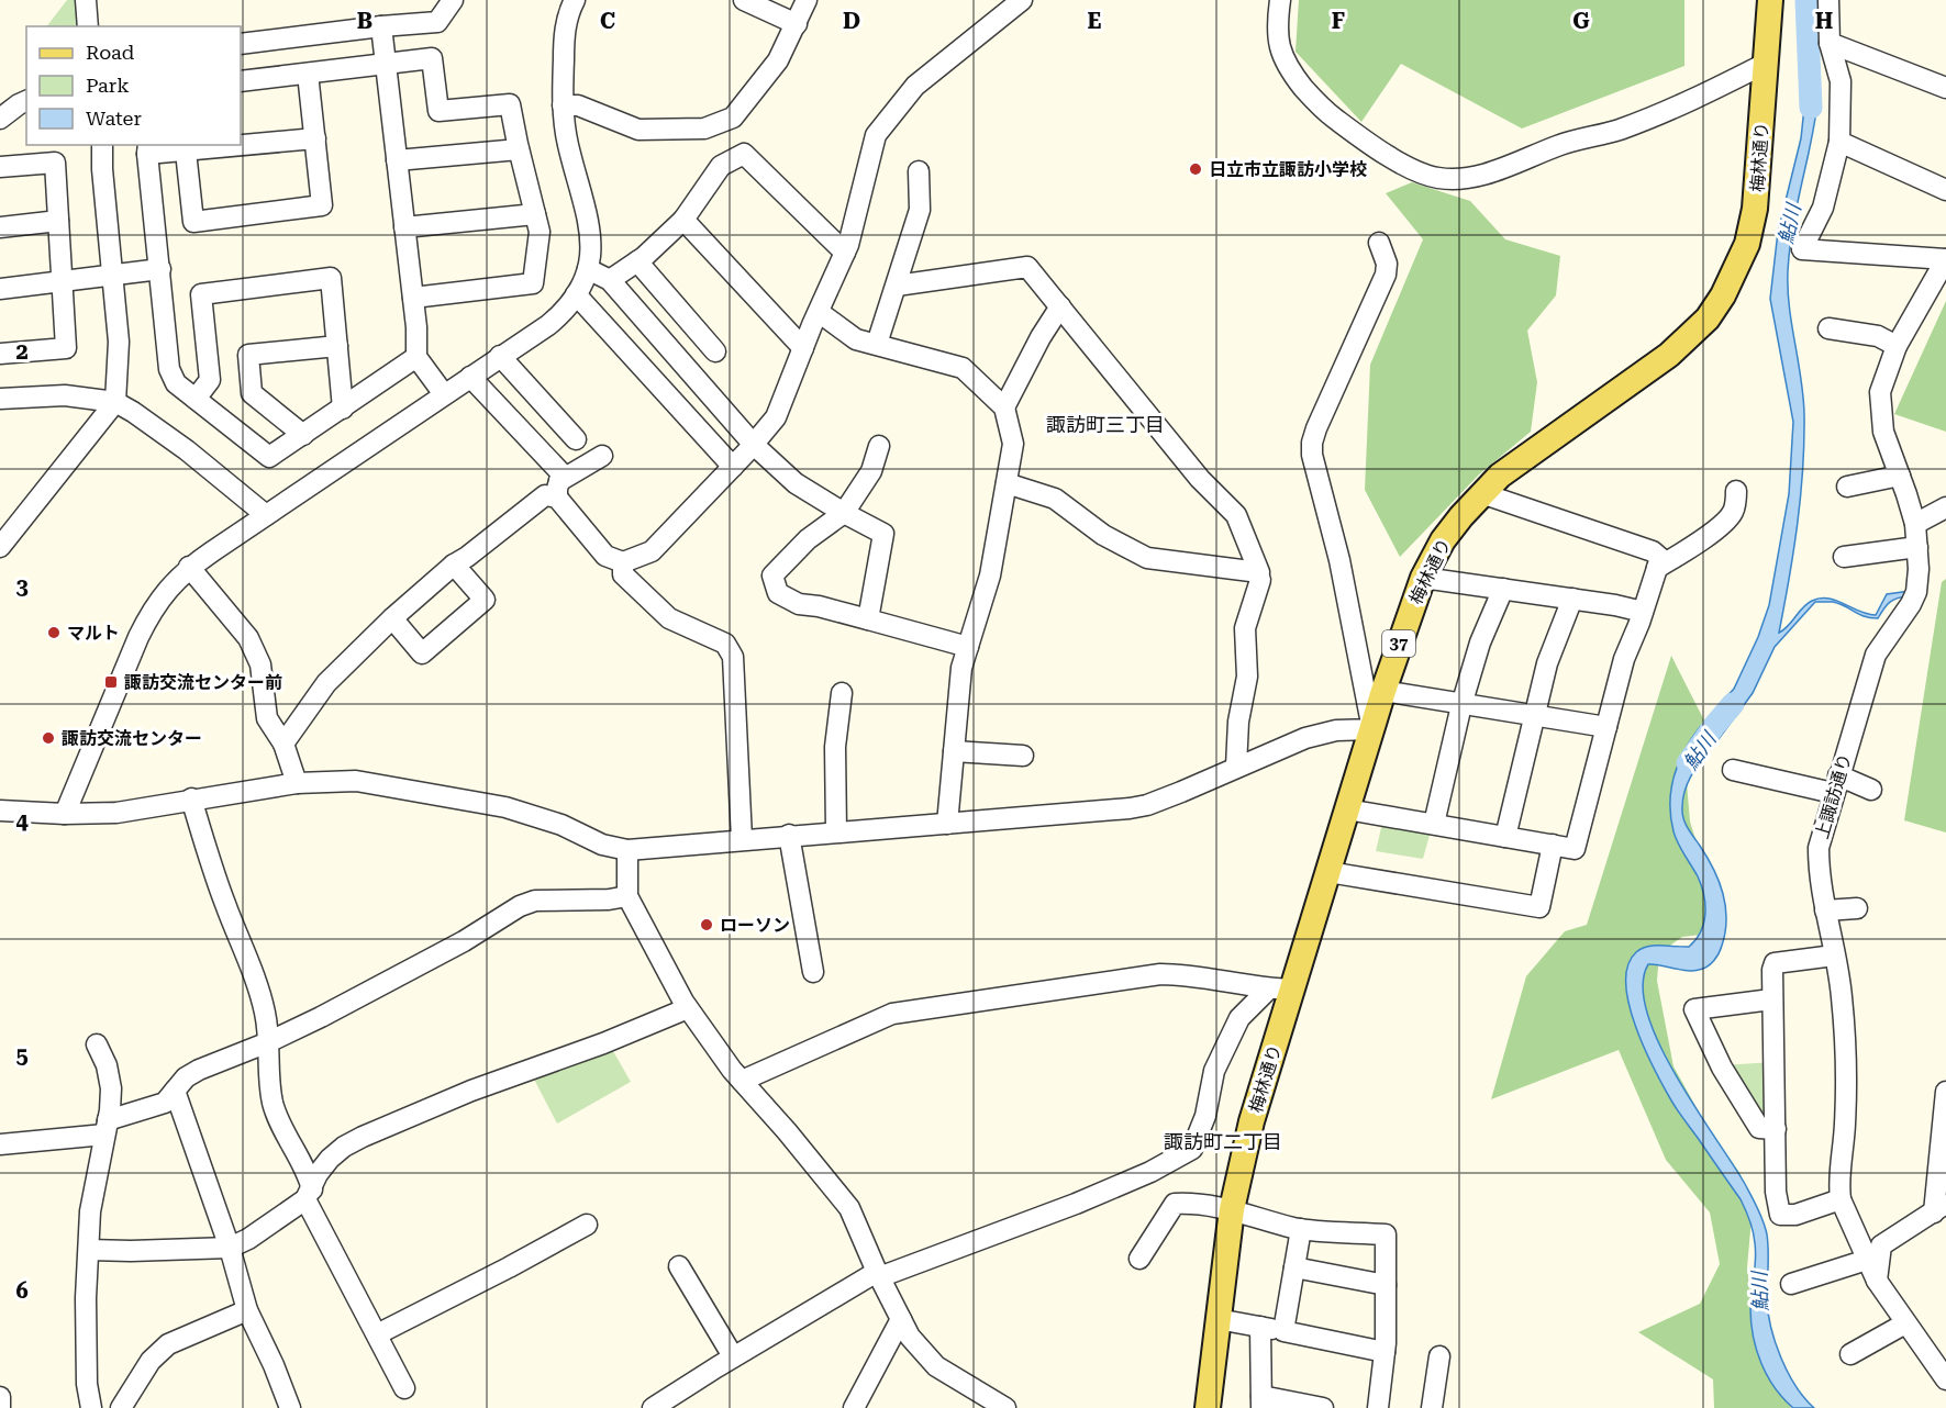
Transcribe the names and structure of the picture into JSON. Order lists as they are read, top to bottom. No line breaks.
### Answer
{"streets":{"main road":["梅林通り","37"],"street":["上諏訪通り"]},"districts":["諏訪町三丁目","諏訪町二丁目"],"water":["鮎川"],"places":{"other":["日立市立諏訪小学校","マルト","諏訪交流センター","ローソン"],"transit":["諏訪交流センター前"]},"legend":["Road","Park","Water"],"grid":{"columns":["B","C","D","E","F","G","H"],"rows":["2","3","4","5","6"]}}
